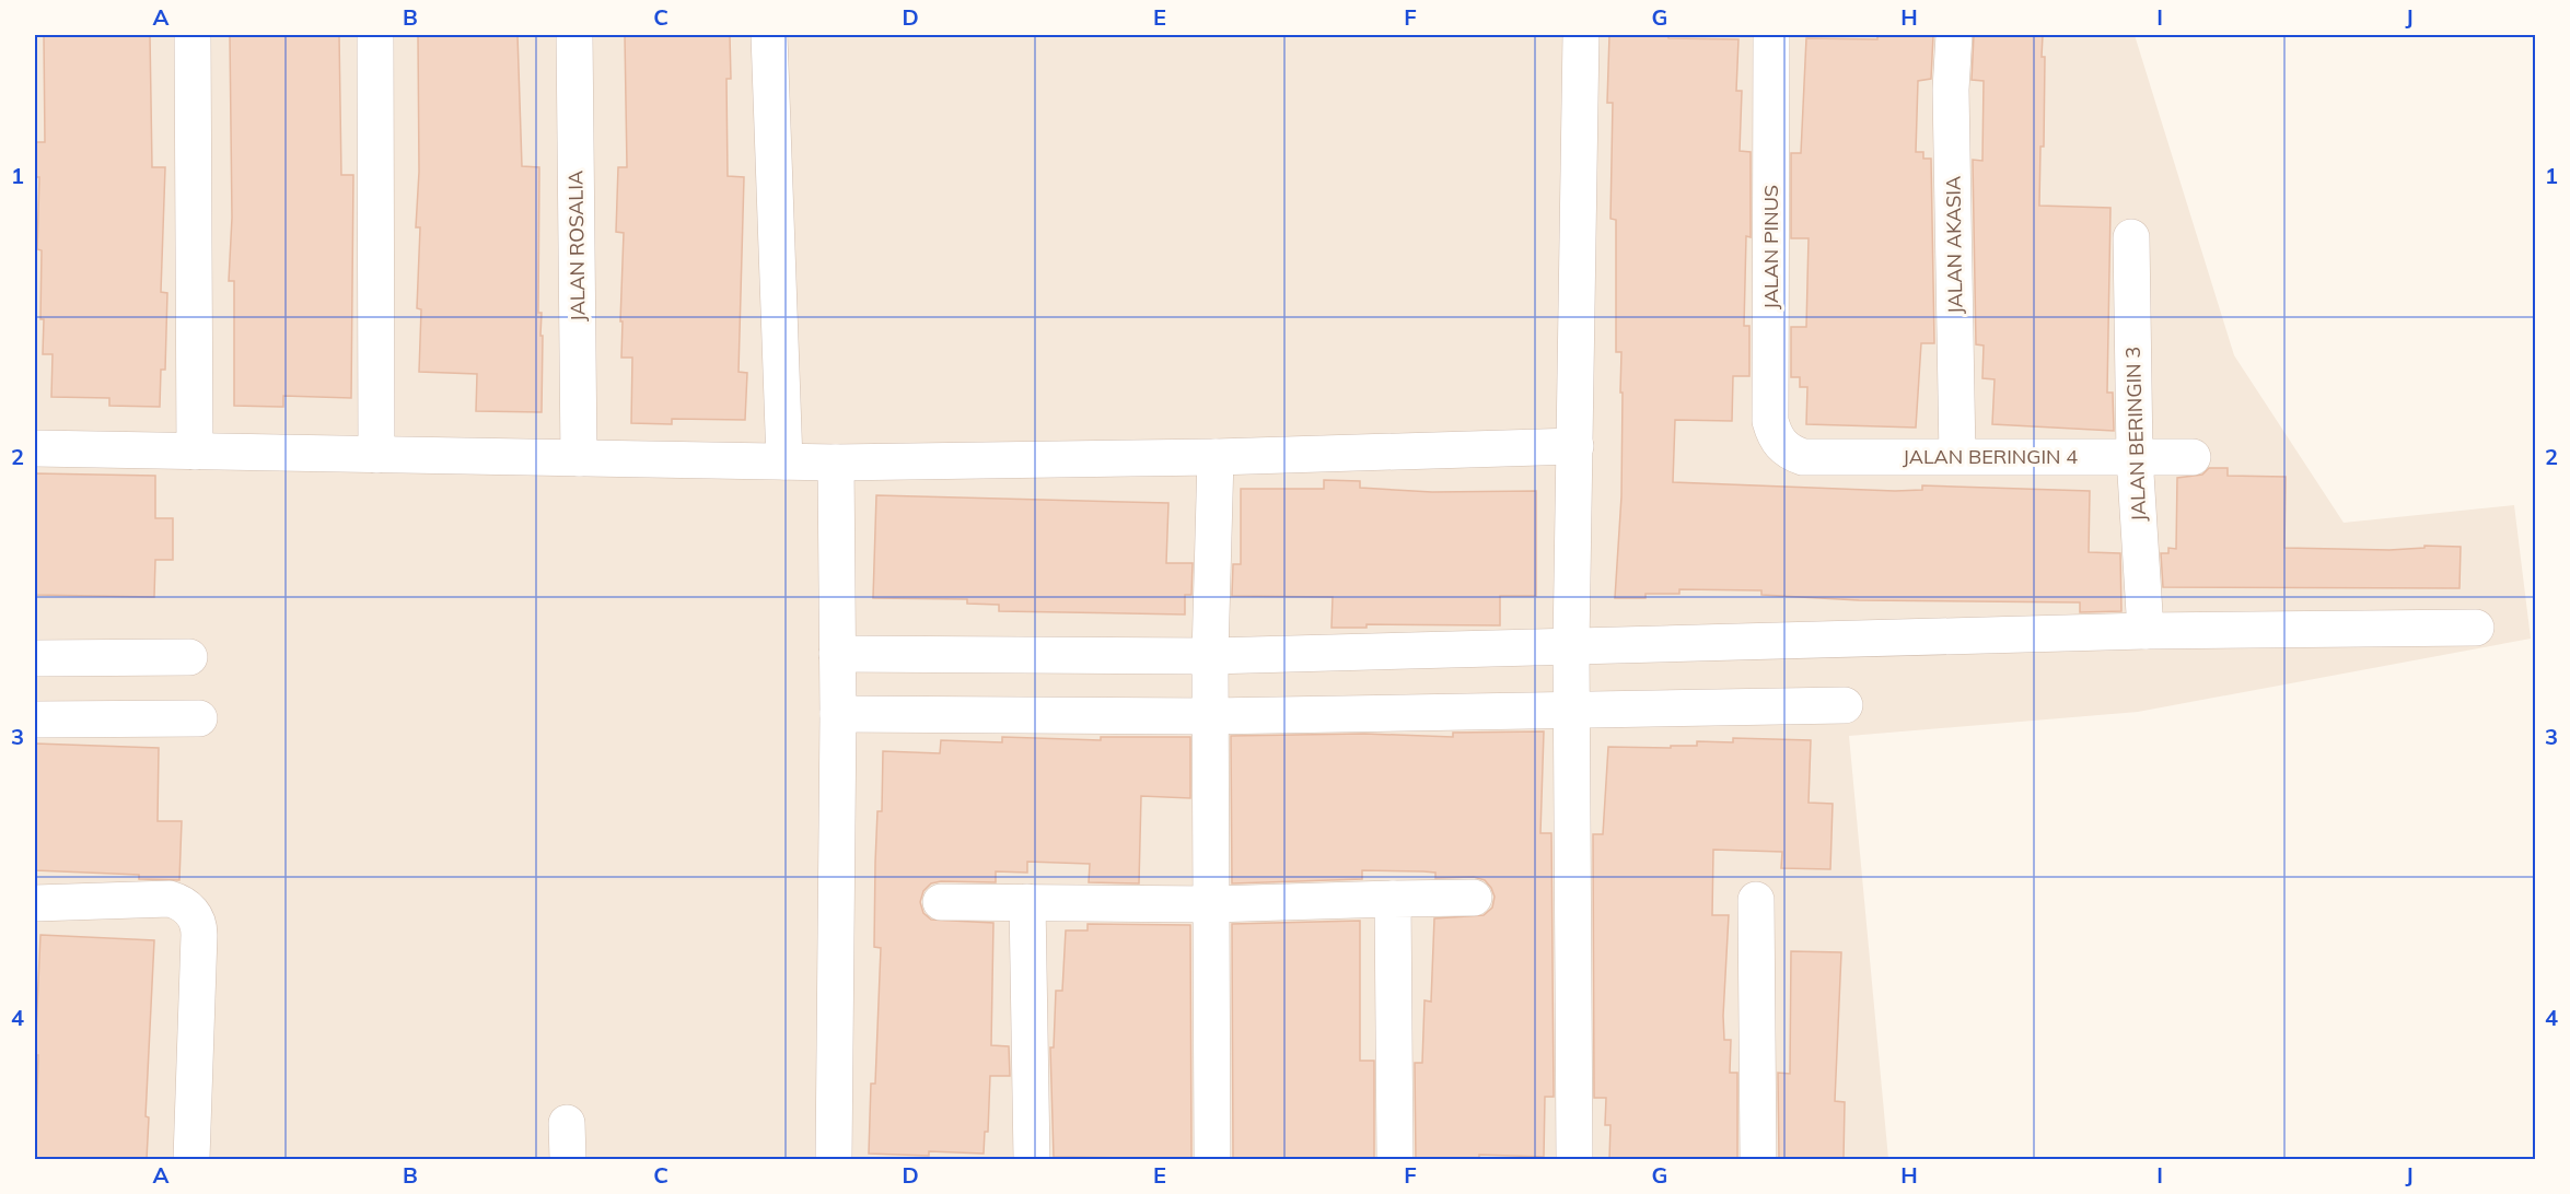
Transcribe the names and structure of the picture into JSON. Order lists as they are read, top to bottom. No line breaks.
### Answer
{"streets":{"street":["JALAN AKASIA","JALAN ROSALIA","JALAN PINUS","JALAN BERINGIN 3","JALAN BERINGIN 4"]},"crossings":[["JALAN AKASIA","JALAN BERINGIN 4"],["JALAN PINUS","JALAN BERINGIN 4"],["JALAN BERINGIN 3","JALAN BERINGIN 4"]],"grid":{"columns":["A","B","C","D","E","F","G","H","I","J"],"rows":["1","2","3","4"]}}
